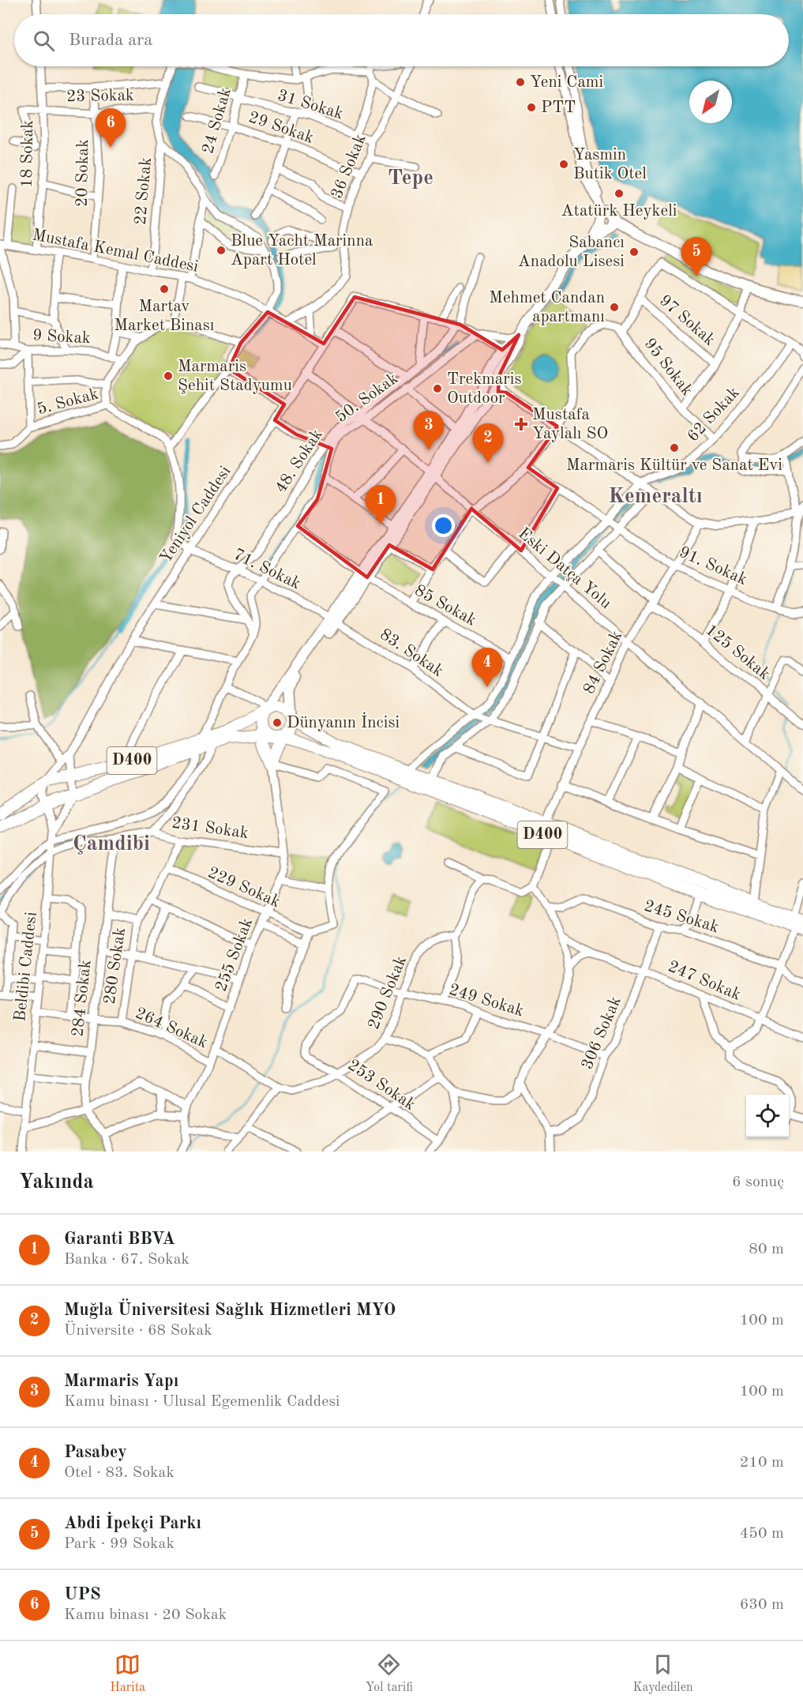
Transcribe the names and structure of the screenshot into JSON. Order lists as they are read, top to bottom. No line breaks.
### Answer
{"streets":{"highway":["D400"],"street":["23 Sokak","31 Sokak","24 Sokak","29 Sokak","18 Sokak","36 Sokak","20 Sokak","22 Sokak","Mustafa Kemal Caddesi","97 Sokak","9 Sokak","95 Sokak","50. Sokak","5. Sokak","62 Sokak","48. Sokak","Yeniyol Caddesi","91. Sokak","Eski Datça Yolu","71. Sokak","85 Sokak","125 Sokak","83. Sokak","84 Sokak","231 Sokak","229 Sokak","245 Sokak","255 Sokak","280 Sokak","Beldibi Caddesi","247 Sokak","290 Sokak","284 Sokak","249 Sokak","264 Sokak","306 Sokak","253 Sokak"]},"crossings":[["23 Sokak","18 Sokak"],["23 Sokak","20 Sokak"],["31 Sokak","24 Sokak"],["31 Sokak","36 Sokak"],["24 Sokak","29 Sokak"],["24 Sokak","22 Sokak"],["24 Sokak","Mustafa Kemal Caddesi"],["24 Sokak","5. Sokak"],["29 Sokak","36 Sokak"],["18 Sokak","Mustafa Kemal Caddesi"],["36 Sokak","Mustafa Kemal Caddesi"],["20 Sokak","Mustafa Kemal Caddesi"],["22 Sokak","Mustafa Kemal Caddesi"],["Mustafa Kemal Caddesi","Yeniyol Caddesi"],["95 Sokak","62 Sokak"],["50. Sokak","Eski Datça Yolu"],["50. Sokak","71. Sokak"],["48. Sokak","Eski Datça Yolu"],["48. Sokak","71. Sokak"],["Yeniyol Caddesi","Eski Datça Yolu"],["Yeniyol Caddesi","71. Sokak"],["Yeniyol Caddesi","D400"],["91. Sokak","84 Sokak"],["Eski Datça Yolu","84 Sokak"],["71. Sokak","83. Sokak"],["125 Sokak","84 Sokak"],["83. Sokak","84 Sokak"],["84 Sokak","D400"],["231 Sokak","255 Sokak"],["231 Sokak","280 Sokak"],["231 Sokak","Beldibi Caddesi"],["231 Sokak","284 Sokak"],["229 Sokak","255 Sokak"],["229 Sokak","280 Sokak"],["245 Sokak","306 Sokak"],["255 Sokak","264 Sokak"],["280 Sokak","264 Sokak"],["Beldibi Caddesi","264 Sokak"],["247 Sokak","306 Sokak"],["290 Sokak","249 Sokak"],["290 Sokak","253 Sokak"],["284 Sokak","264 Sokak"],["249 Sokak","306 Sokak"],["249 Sokak","253 Sokak"]],"districts":["Tepe","Kemeraltı","Çamdibi"],"places":{"other":["Yeni Cami","PTT","Yasmin Butik Otel","Atatürk Heykeli","Blue Yacht Marinna Apart Hotel","Sabancı Anadolu Lisesi","Martav Market Binası","Mehmet Candan apartmanı","Marmaris Şehit Stadyumu","Trekmaris Outdoor","Marmaris Kültür ve Sanat Evi","Dünyanın İncisi"],"health":["Mustafa Yaylalı SO"]},"north":"bottom left","page":{"search":"Burada ara","pins":["6","5","3","2","1","4"],"heading":["Yakında","6 sonuç"],"list":[{"mark":"1","name":"Garanti BBVA","note":"Banka · 67. Sokak","value":"80 m"},{"mark":"2","name":"Muğla Üniversitesi Sağlık Hizmetleri MYO","note":"Üniversite · 68 Sokak","value":"100 m"},{"mark":"3","name":"Marmaris Yapı","note":"Kamu binası · Ulusal Egemenlik Caddesi","value":"100 m"},{"mark":"4","name":"Pasabey","note":"Otel · 83. Sokak","value":"210 m"},{"mark":"5","name":"Abdi İpekçi Parkı","note":"Park · 99 Sokak","value":"450 m"},{"mark":"6","name":"UPS","note":"Kamu binası · 20 Sokak","value":"630 m"}],"nav":["Harita","Yol tarifi","Kaydedilen"]}}
